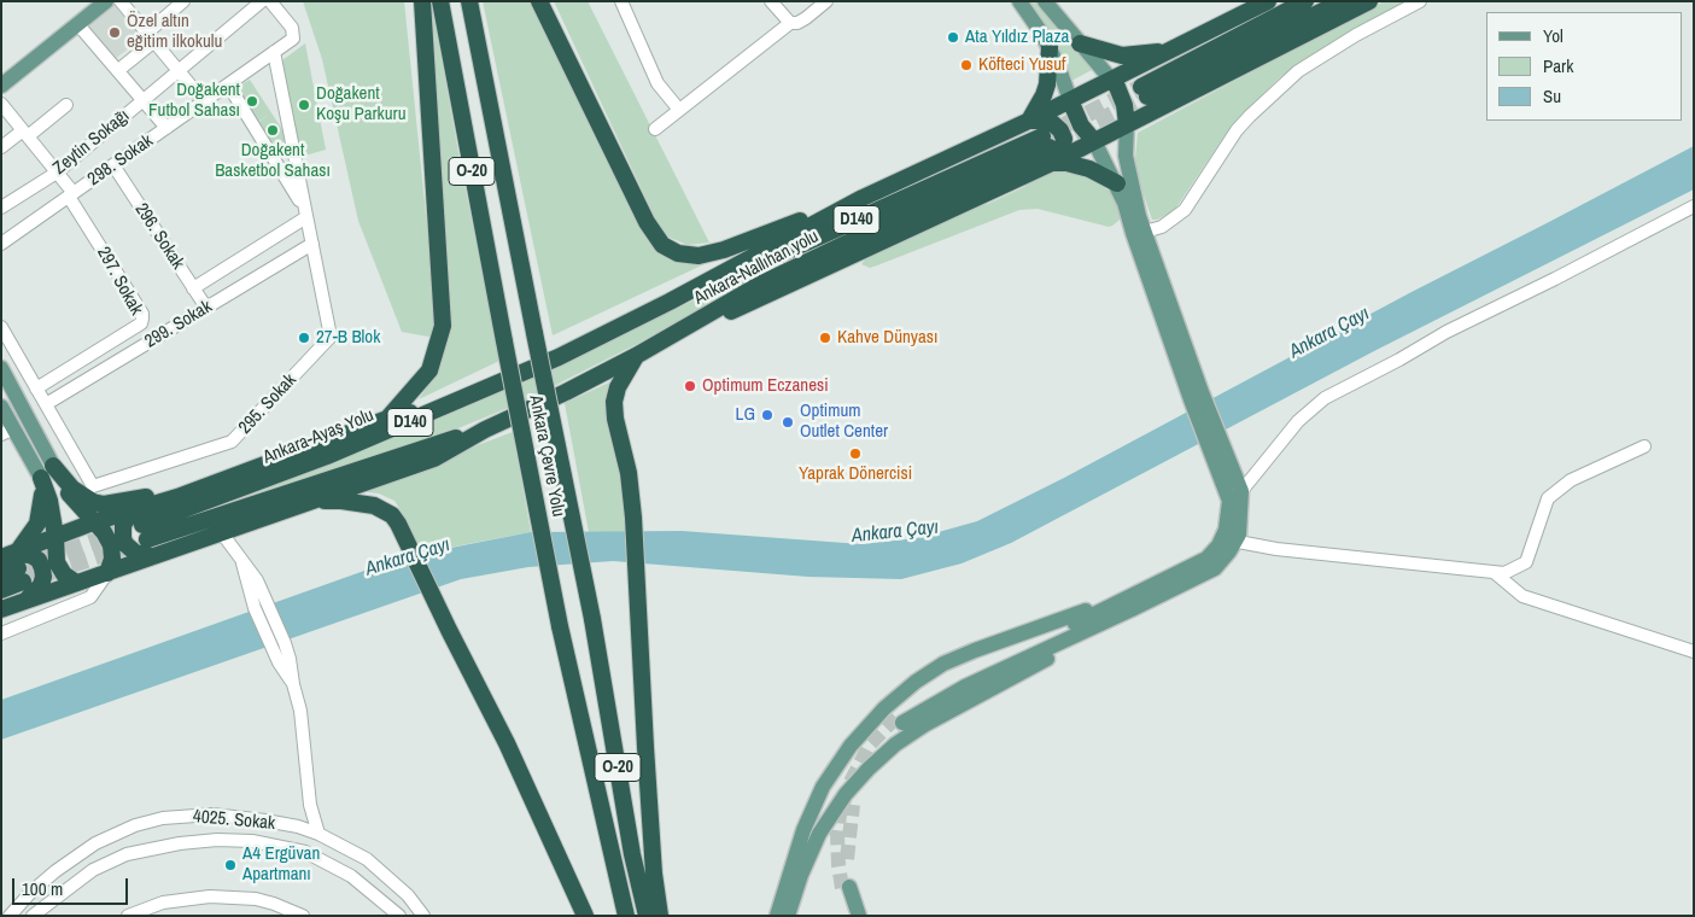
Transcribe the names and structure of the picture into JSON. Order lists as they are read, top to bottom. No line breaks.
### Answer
{"streets":{"highway":["O-20","D140","Ankara-Nallıhan yolu","Ankara-Ayaş Yolu","Ankara Çevre Yolu"],"street":["Zeytin Sokağı","298. Sokak","296. Sokak","297. Sokak","299. Sokak","295. Sokak","4025. Sokak"]},"crossings":[["298. Sokak","296. Sokak"],["298. Sokak","297. Sokak"],["298. Sokak","295. Sokak"],["D140","Ankara-Nallıhan yolu"],["D140","Ankara-Ayaş Yolu"],["296. Sokak","299. Sokak"],["Ankara-Nallıhan yolu","Ankara-Ayaş Yolu"],["297. Sokak","295. Sokak"],["299. Sokak","295. Sokak"]],"water":["Ankara Çayı"],"places":["Özel altın eğitim ilkokulu","Ata Yıldız Plaza","Köfteci Yusuf","Doğakent Futbol Sahası","Doğakent Koşu Parkuru","Doğakent Basketbol Sahası","27-B Blok","Kahve Dünyası","Optimum Eczanesi","LG","Optimum Outlet Center","Yaprak Dönercisi","A4 Ergüvan Apartmanı"],"legend":["Yol","Park","Su"],"scale_bar":"100 m"}
